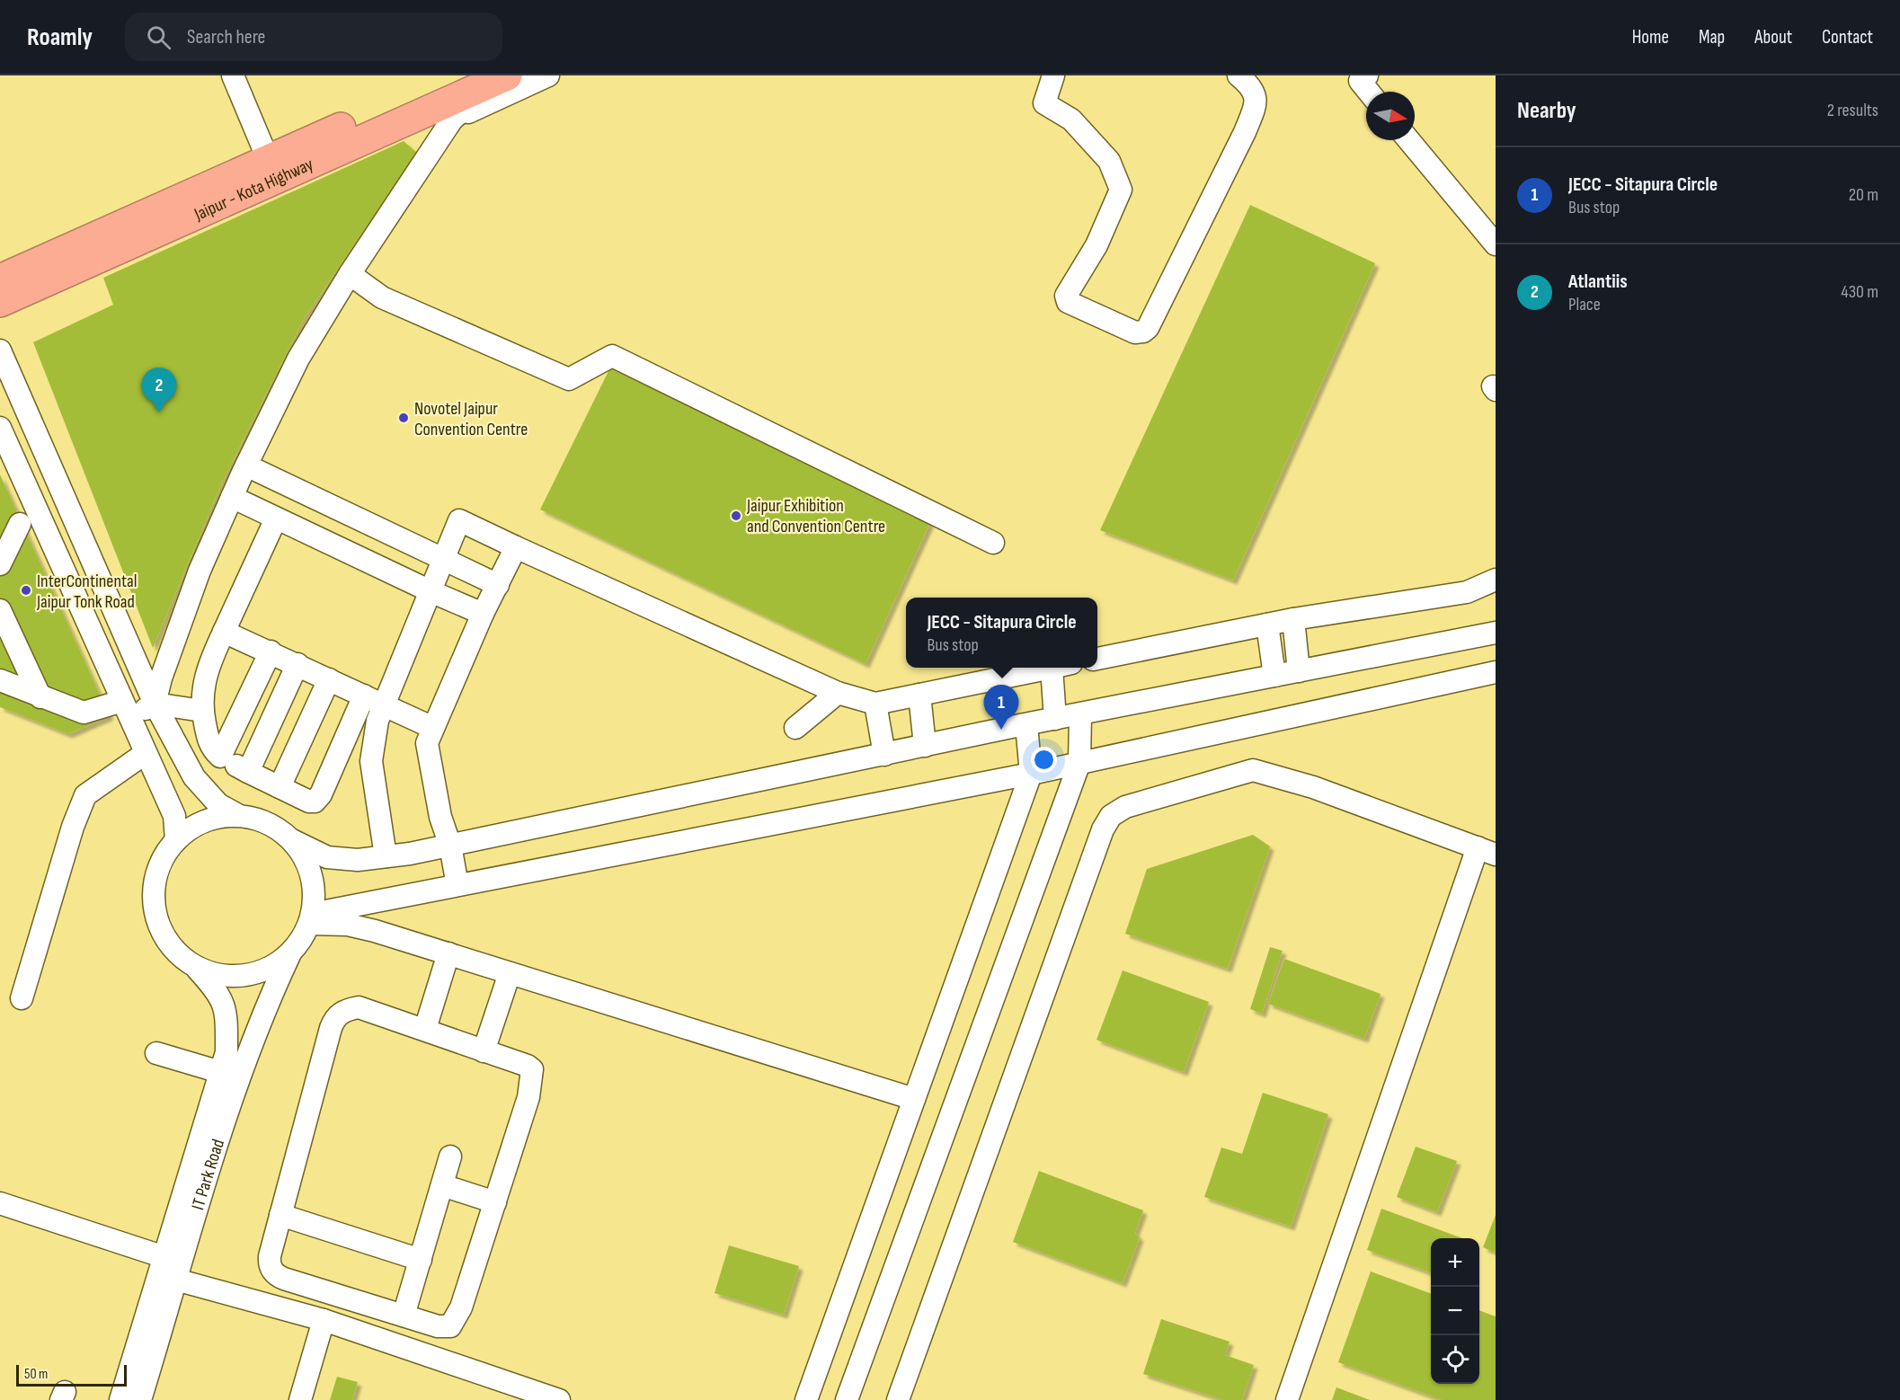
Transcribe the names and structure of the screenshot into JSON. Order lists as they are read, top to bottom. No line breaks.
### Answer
{"streets":{"highway":["Jaipur - Kota Highway"],"street":["IT Park Road"]},"places":["Novotel Jaipur Convention Centre","Jaipur Exhibition and Convention Centre","InterContinental Jaipur Tonk Road"],"scale_bar":"50 m","north":"right","page":{"header":"Roamly","search":"Search here","nav":["Home","Map","About","Contact"],"heading":["Nearby","2 results"],"list":[{"mark":"1","name":"JECC - Sitapura Circle","note":"Bus stop","value":"20 m"},{"mark":"2","name":"Atlantiis","note":"Place","value":"430 m"}],"pins":["2","1"],"popup":["JECC - Sitapura Circle","Bus stop"],"map_buttons":["+","−"],"scale":"50 m"}}
